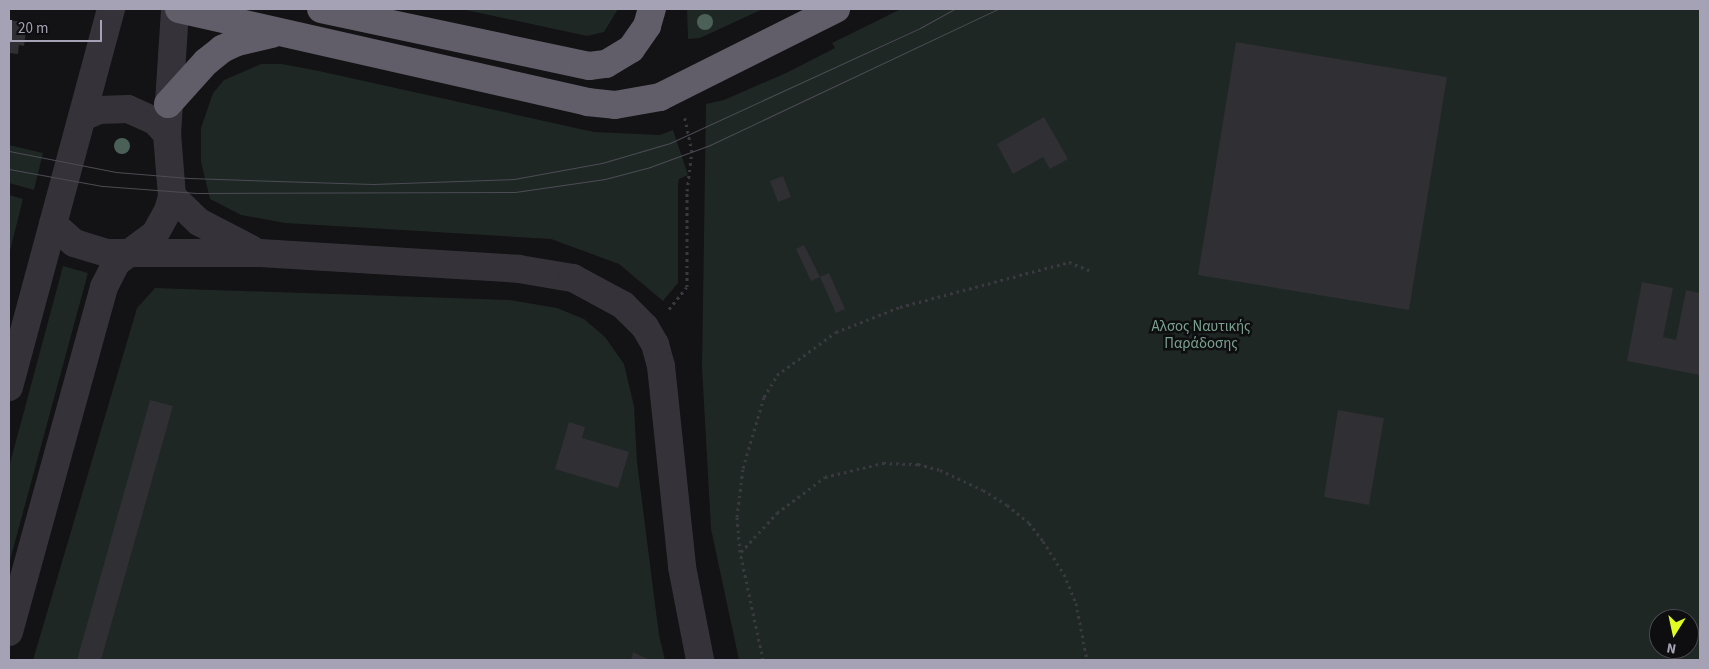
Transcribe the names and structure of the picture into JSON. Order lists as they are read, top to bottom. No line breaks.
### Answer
{"parks":["Αλσος Ναυτικής Παράδοσης"],"scale_bar":"20 m","north":"bottom"}
